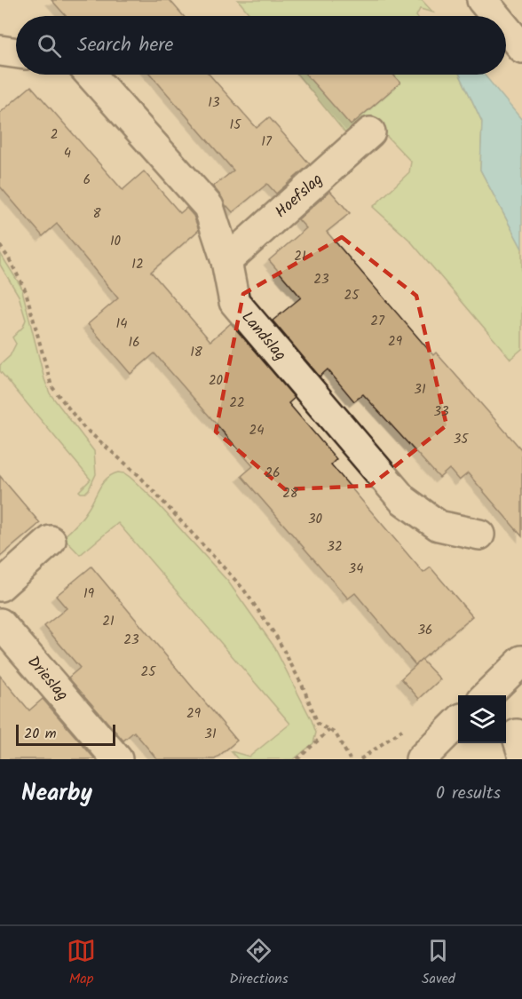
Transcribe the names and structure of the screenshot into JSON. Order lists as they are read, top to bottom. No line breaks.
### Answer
{"streets":{"street":["Hoefslag","Landslag","Drieslag"]},"crossings":[["Hoefslag","Landslag"]],"house_numbers":["13","15","2","17","4","6","8","10","21","12","23","25","27","14","29","16","18","20","31","22","33","24","35","26","28","30","32","34","19","21","36","23","25","29","31"],"scale_bar":"20 m","page":{"search":"Search here","scale":"20 m","heading":["Nearby","0 results"],"nav":["Map","Directions","Saved"]}}
